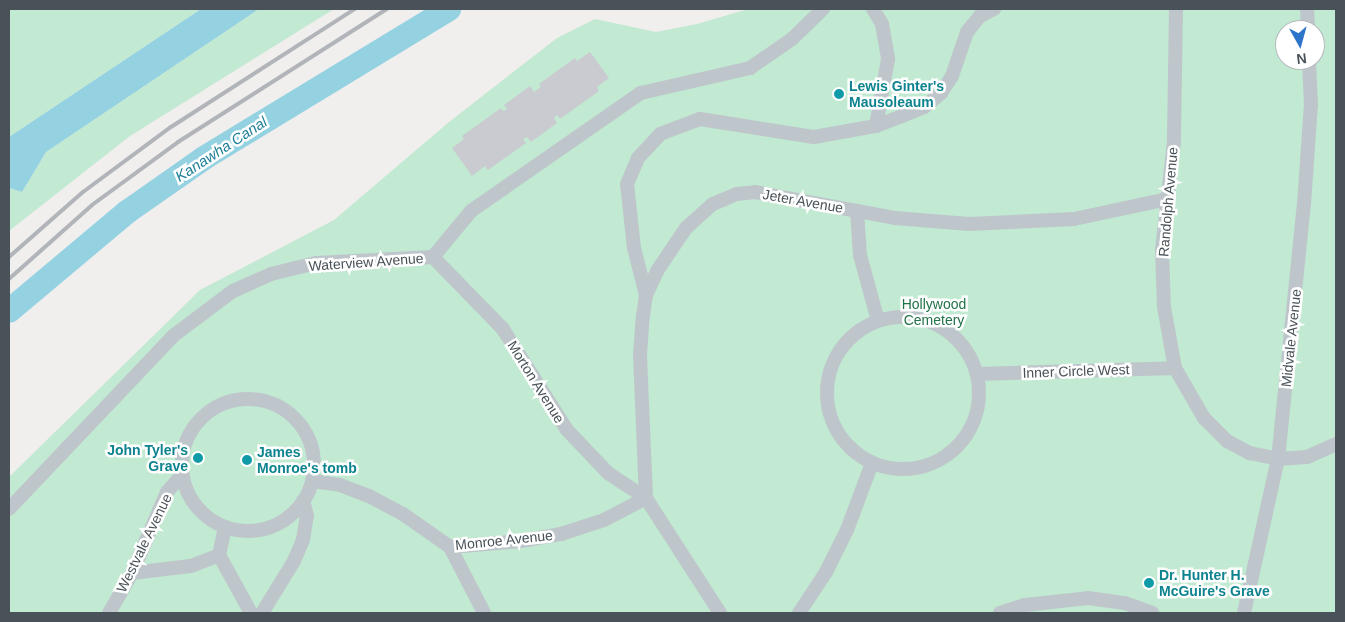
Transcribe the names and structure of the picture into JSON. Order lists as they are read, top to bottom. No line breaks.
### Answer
{"streets":{"lane":["Jeter Avenue","Randolph Avenue","Waterview Avenue","Midvale Avenue","Inner Circle West","Morton Avenue","Monroe Avenue","Westvale Avenue"]},"crossings":[["Jeter Avenue","Randolph Avenue"],["Jeter Avenue","Morton Avenue"],["Jeter Avenue","Monroe Avenue"],["Randolph Avenue","Midvale Avenue"],["Randolph Avenue","Inner Circle West"],["Waterview Avenue","Morton Avenue"],["Morton Avenue","Monroe Avenue"],["Monroe Avenue","Westvale Avenue"]],"water":["Kanawha Canal"],"parks":["Hollywood Cemetery"],"places":["Lewis Ginter's Mausoleaum","John Tyler's Grave","James Monroe's tomb","Dr. Hunter H. McGuire's Grave"],"north":"bottom"}
